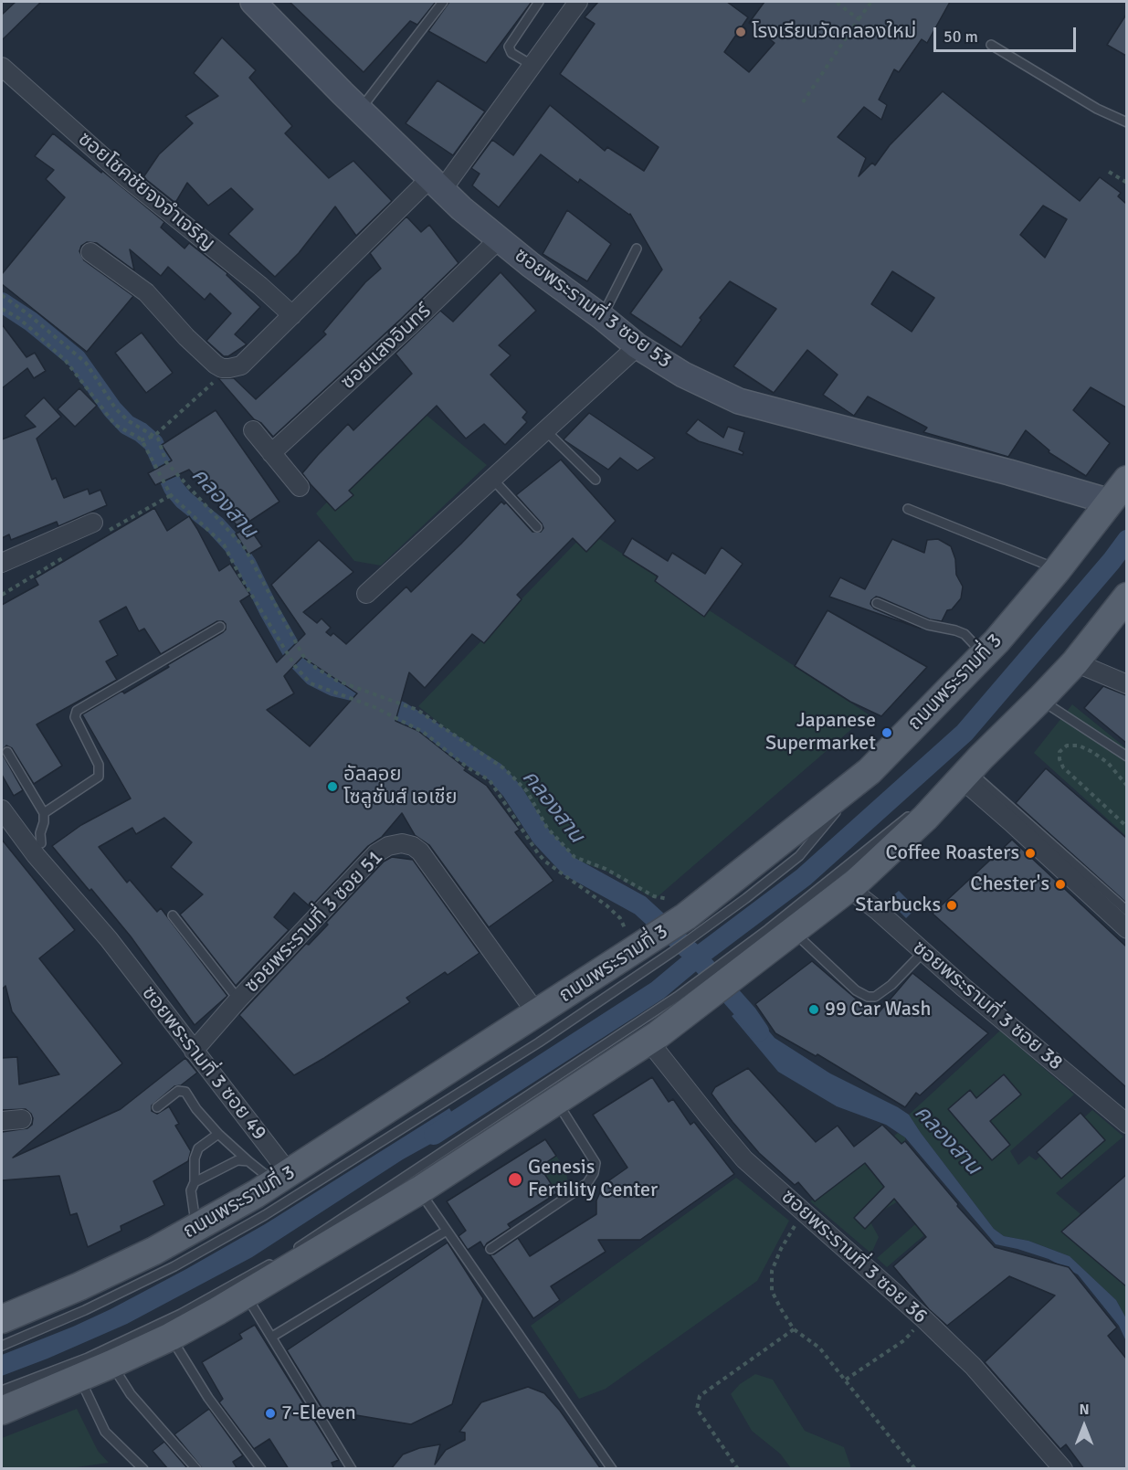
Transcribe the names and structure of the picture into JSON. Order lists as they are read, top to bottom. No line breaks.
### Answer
{"streets":{"main road":["ถนนพระรามที่ 3"],"street":["ซอยโชคชัยจงจำเจริญ","ซอยพระรามที่ 3 ซอย 53","ซอยแสงอินทร์","ซอยพระรามที่ 3 ซอย 51","ซอยพระรามที่ 3 ซอย 38","ซอยพระรามที่ 3 ซอย 49","ซอยพระรามที่ 3 ซอย 36"]},"crossings":[["ซอยพระรามที่ 3 ซอย 53","ซอยแสงอินทร์"],["ซอยพระรามที่ 3 ซอย 53","ถนนพระรามที่ 3"],["ถนนพระรามที่ 3","ซอยพระรามที่ 3 ซอย 51"],["ถนนพระรามที่ 3","ซอยพระรามที่ 3 ซอย 49"],["ซอยพระรามที่ 3 ซอย 51","ซอยพระรามที่ 3 ซอย 49"]],"water":["คลองสาน"],"places":["โรงเรียนวัดคลองใหม่","Japanese Supermarket","อัลลอย โซลูชั่นส์ เอเชีย","Coffee Roasters","Chester's","Starbucks","99 Car Wash","Genesis Fertility Center","7-Eleven"],"scale_bar":"50 m","north":"top"}
